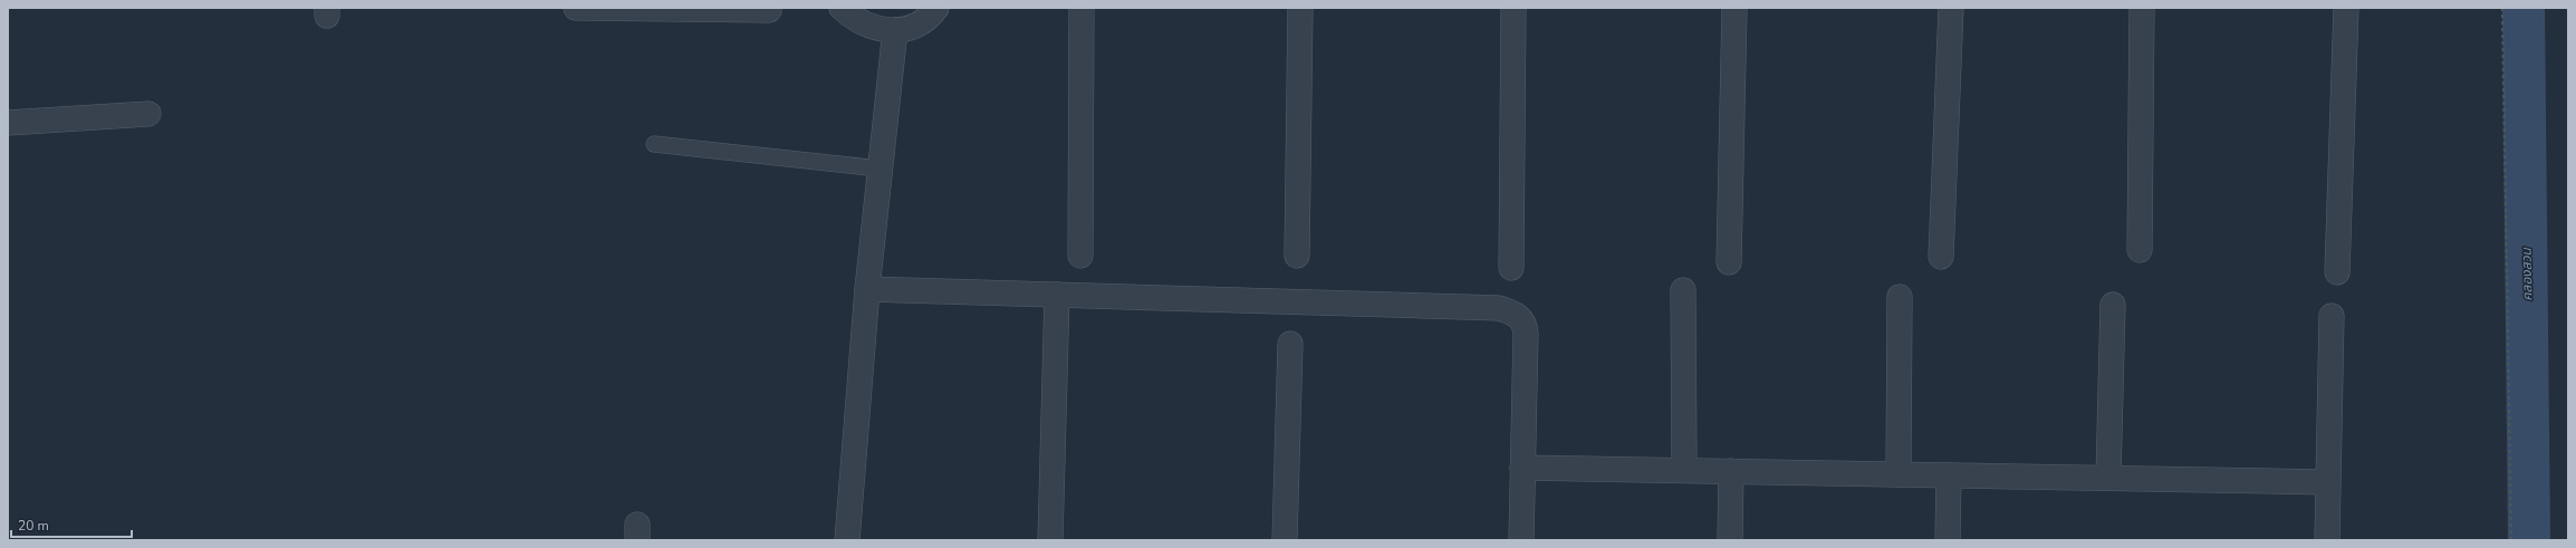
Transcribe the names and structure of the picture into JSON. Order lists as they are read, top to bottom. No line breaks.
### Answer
{"water":["คลองสวน"],"scale_bar":"20 m"}
